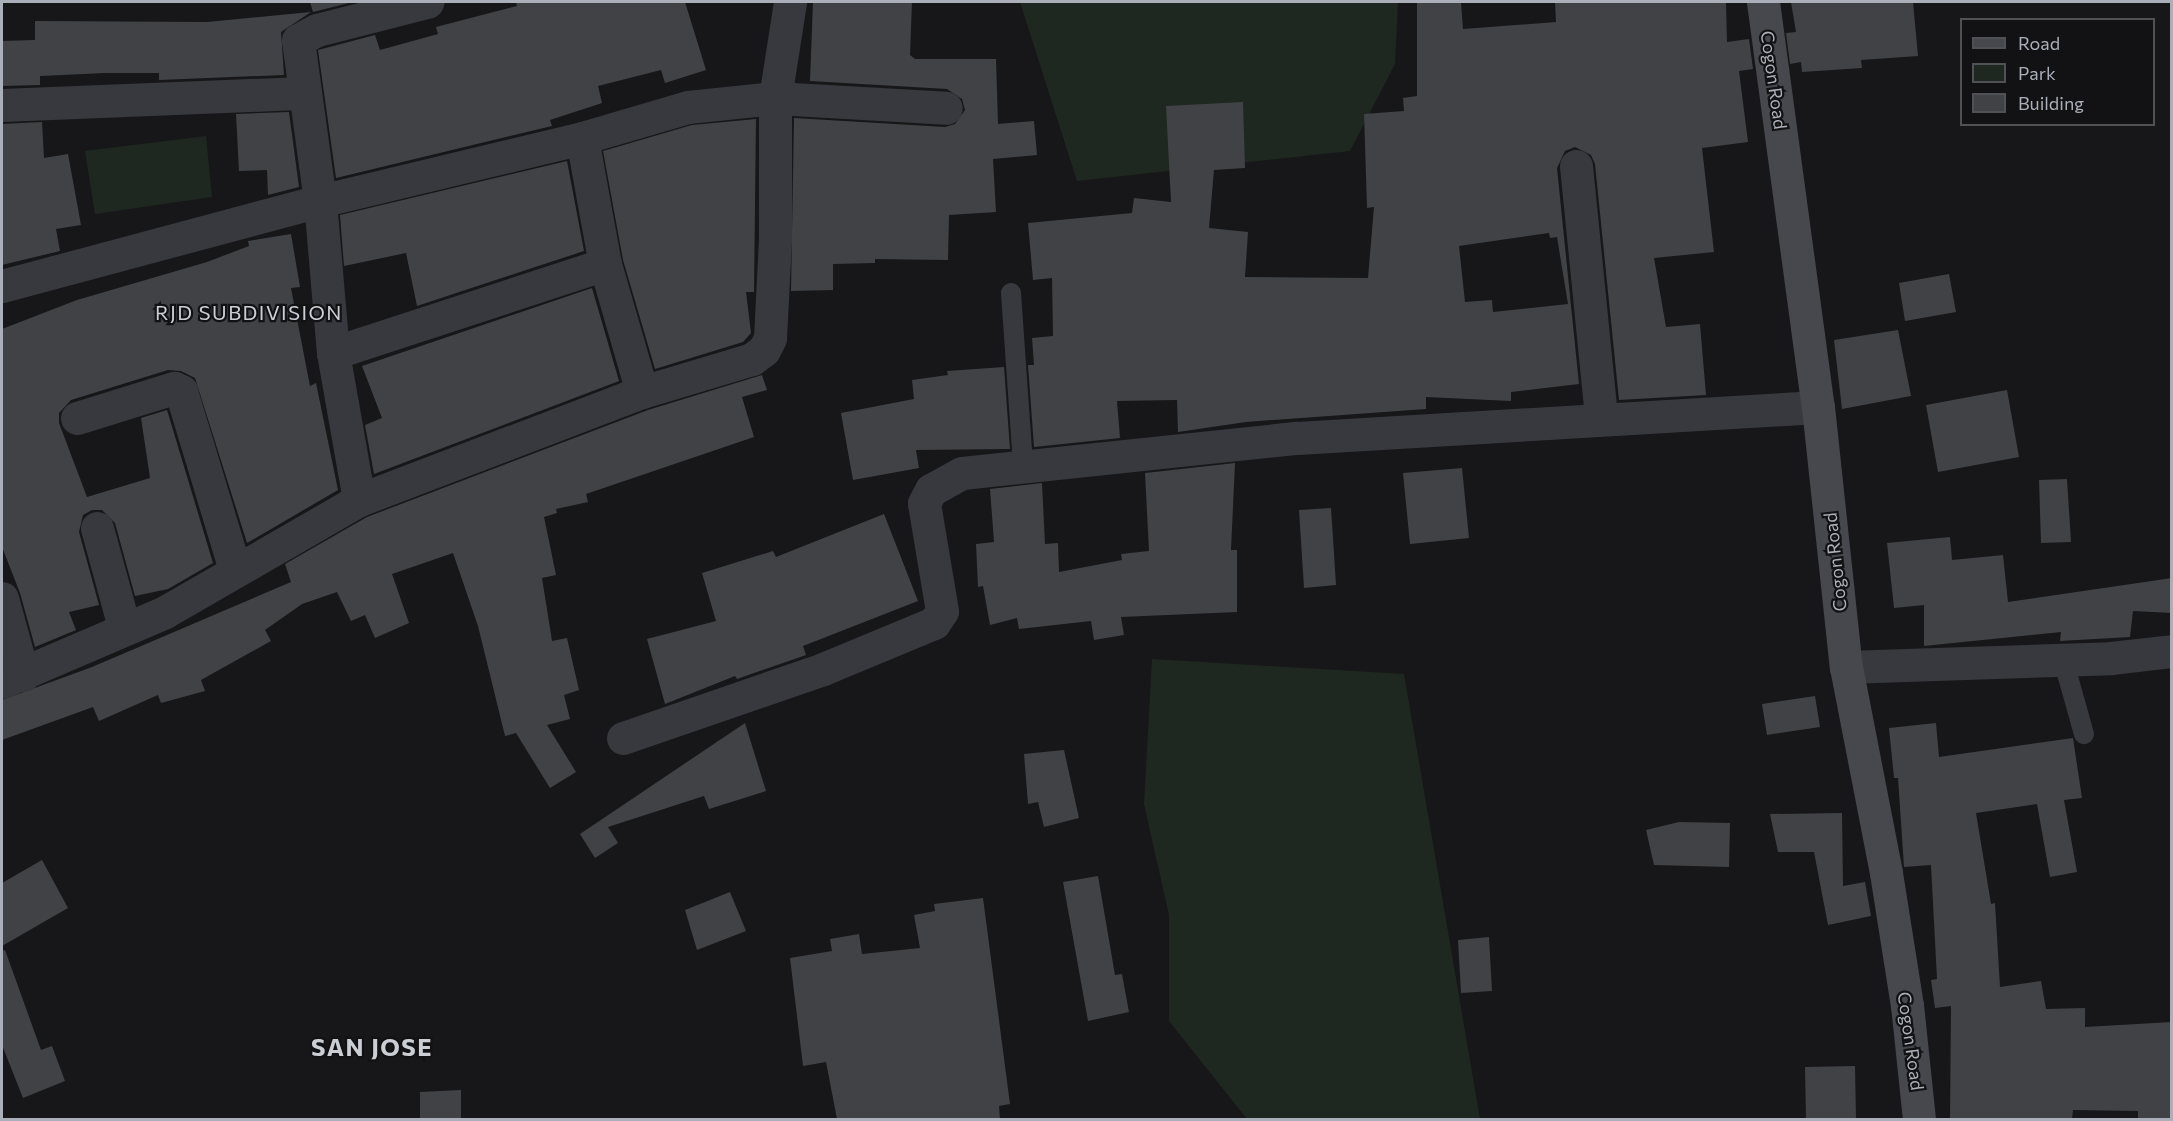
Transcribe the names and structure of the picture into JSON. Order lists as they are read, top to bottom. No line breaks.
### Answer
{"streets":{"street":["Cogon Road"]},"districts":["RJD SUBDIVISION","SAN JOSE"],"legend":["Road","Park","Building"]}
